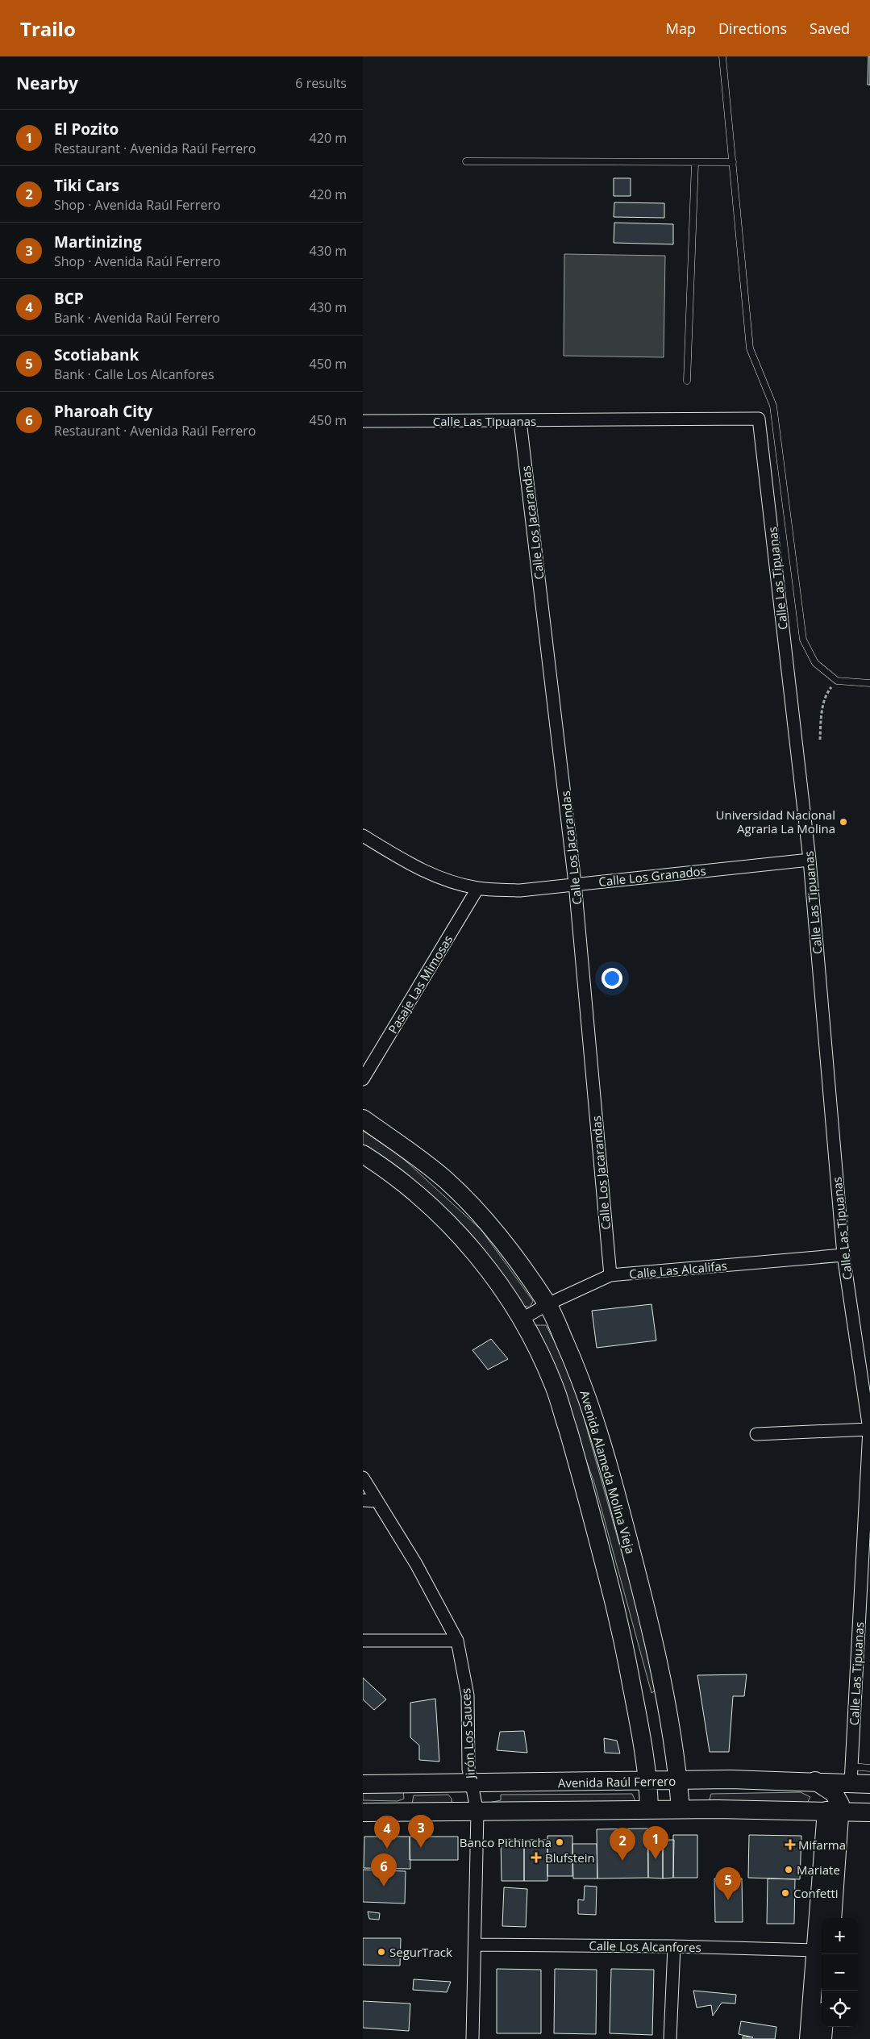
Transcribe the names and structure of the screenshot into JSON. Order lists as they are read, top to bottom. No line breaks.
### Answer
{"streets":{"street":["Calle Las Tipuanas","Calle Los Jacarandas","Calle Los Granados","Pasaje Las Mimosas","Calle Las Alcalifas","Avenida Alameda Molina Vieja","Jirón Los Sauces","Avenida Raúl Ferrero","Calle Los Alcanfores"]},"crossings":[["Calle Las Tipuanas","Calle Los Jacarandas"],["Calle Las Tipuanas","Calle Los Granados"],["Calle Las Tipuanas","Calle Las Alcalifas"],["Calle Las Tipuanas","Avenida Raúl Ferrero"],["Calle Los Jacarandas","Calle Los Granados"],["Calle Los Jacarandas","Calle Las Alcalifas"],["Calle Los Granados","Pasaje Las Mimosas"],["Calle Las Alcalifas","Avenida Alameda Molina Vieja"],["Avenida Alameda Molina Vieja","Avenida Raúl Ferrero"],["Jirón Los Sauces","Avenida Raúl Ferrero"],["Jirón Los Sauces","Calle Los Alcanfores"]],"places":{"other":["Universidad Nacional Agraria La Molina","Banco Pichincha","Mariate","Confetti","SegurTrack"],"health":["Mifarma","Blufstein"]},"page":{"header":"Trailo","nav":["Map","Directions","Saved"],"heading":["Nearby","6 results"],"list":[{"mark":"1","name":"El Pozito","note":"Restaurant · Avenida Raúl Ferrero","value":"420 m"},{"mark":"2","name":"Tiki Cars","note":"Shop · Avenida Raúl Ferrero","value":"420 m"},{"mark":"3","name":"Martinizing","note":"Shop · Avenida Raúl Ferrero","value":"430 m"},{"mark":"4","name":"BCP","note":"Bank · Avenida Raúl Ferrero","value":"430 m"},{"mark":"5","name":"Scotiabank","note":"Bank · Calle Los Alcanfores","value":"450 m"},{"mark":"6","name":"Pharoah City","note":"Restaurant · Avenida Raúl Ferrero","value":"450 m"}],"pins":["3","4","1","2","6","5"],"map_buttons":["+","−"]}}
